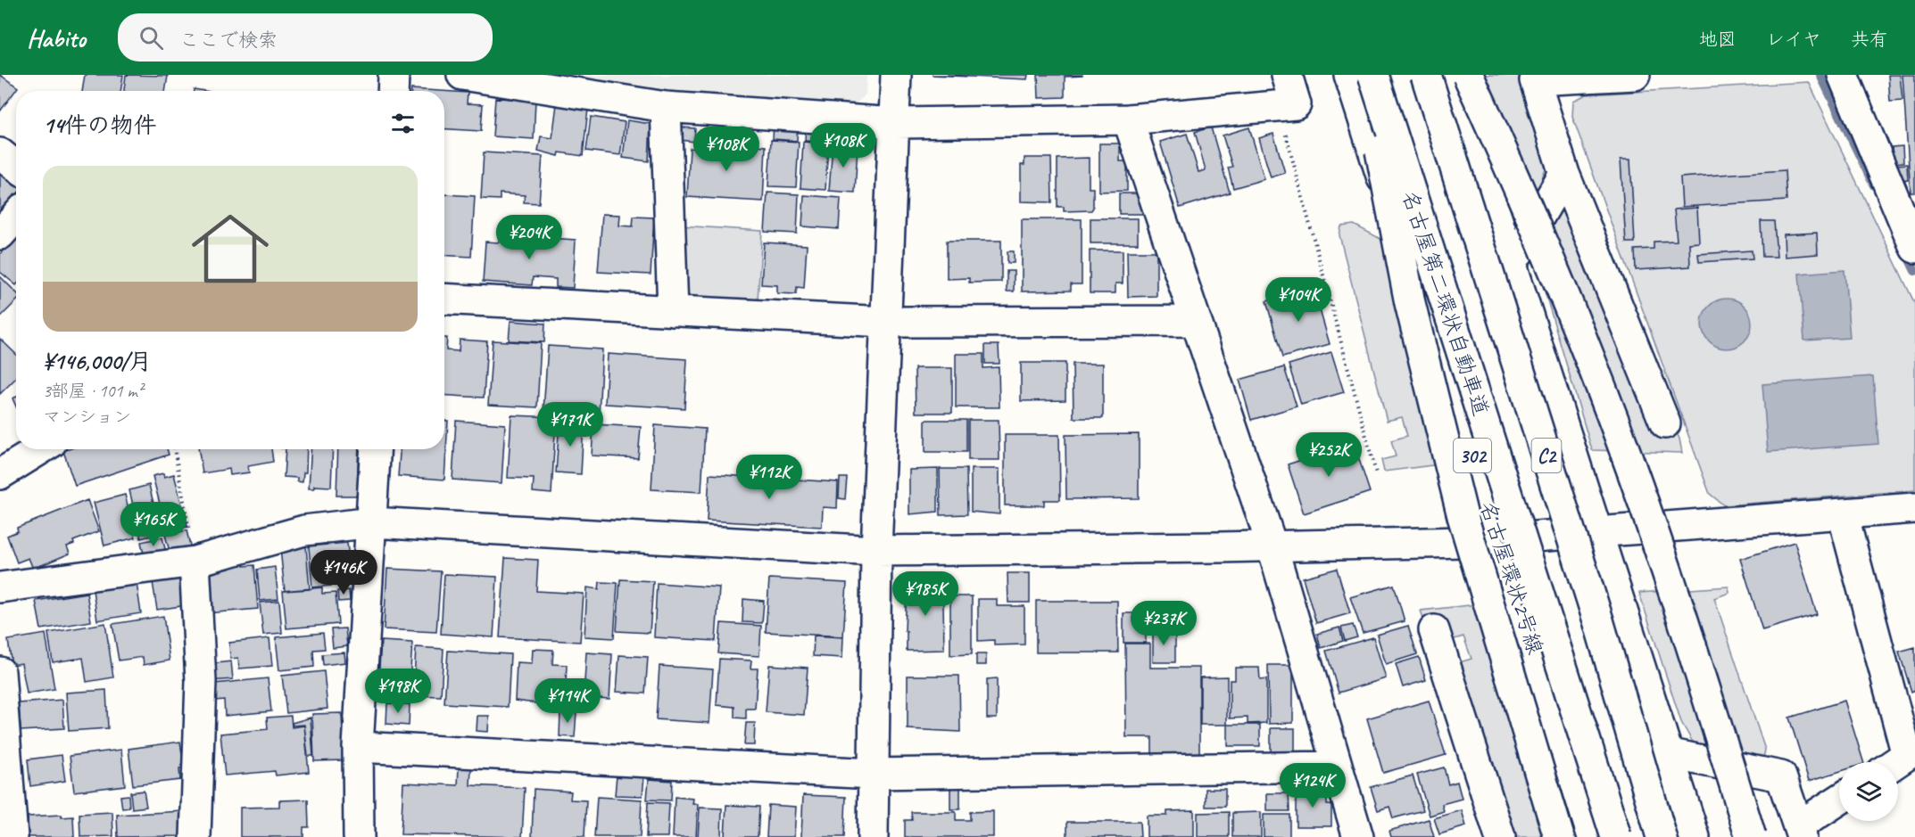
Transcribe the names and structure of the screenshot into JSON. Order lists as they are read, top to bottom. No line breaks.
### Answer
{"streets":{"main road":["名古屋第二環状自動車道","302","C2","名古屋環状2号線"]},"page":{"header":"Habito","search":"ここで検索","nav":["地図","レイヤ","共有"],"heading":"14件の物件","price":["¥108K","¥108K","¥204K","¥104K","¥171K","¥252K","¥112K","¥165K","¥146K","¥185K","¥237K","¥198K","¥114K","¥124K"],"list":[{"name":"¥146,000/月","note":"3部屋 · 101 m² · マンション"}]}}
